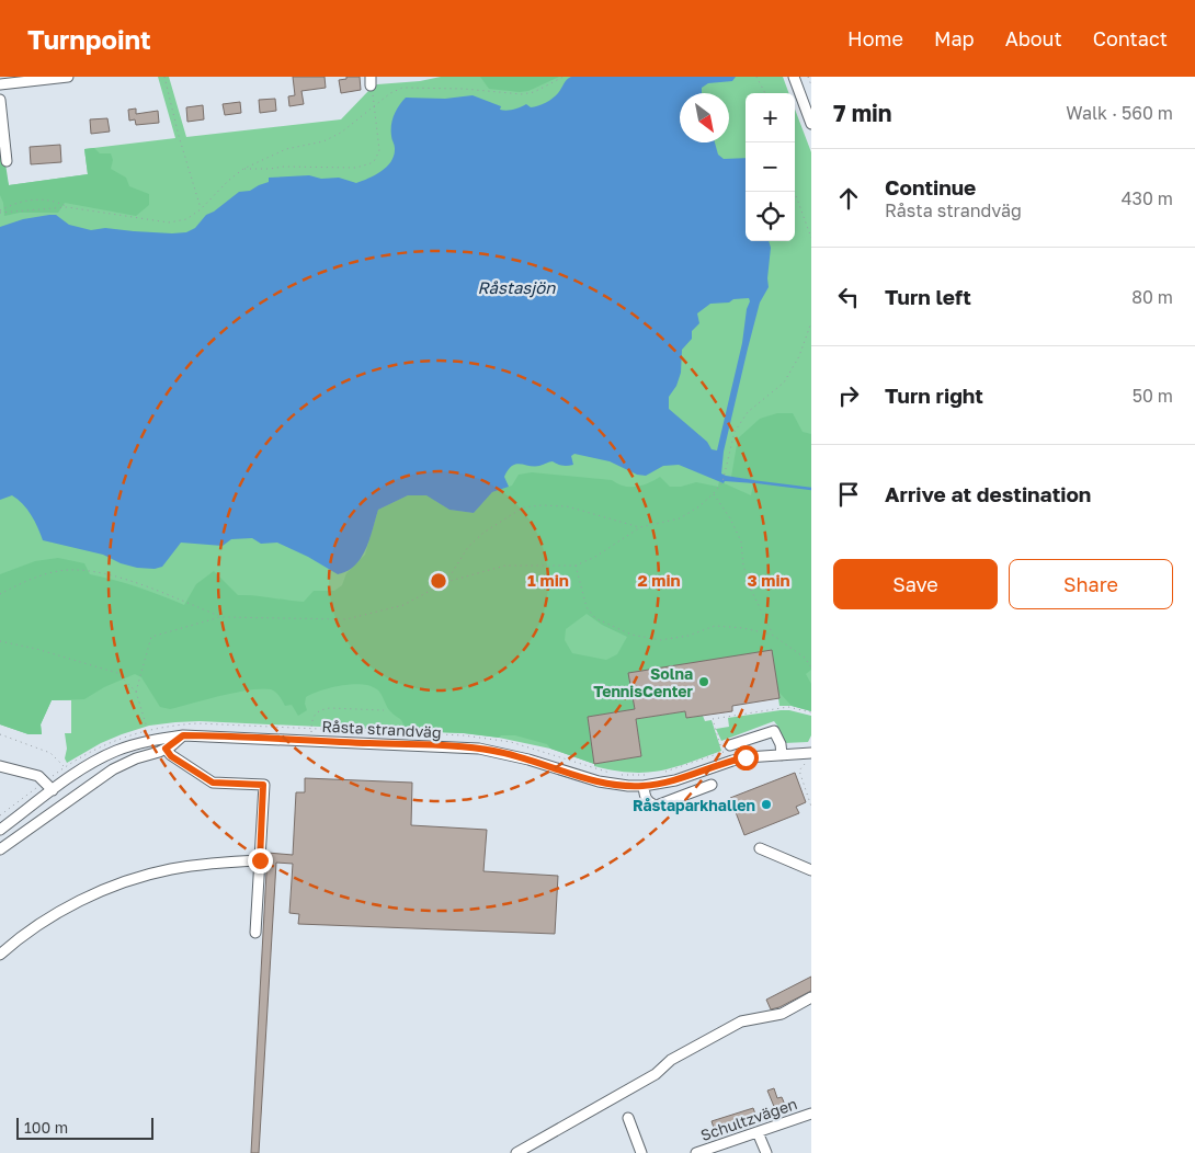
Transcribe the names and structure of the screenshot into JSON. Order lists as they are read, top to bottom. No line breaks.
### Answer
{"streets":{"street":["Råsta strandväg","Schultzvägen"]},"water":["Råstasjön"],"places":["Solna TennisCenter","Råstaparkhallen"],"scale_bar":"100 m","north":"bottom right","page":{"header":"Turnpoint","nav":["Home","Map","About","Contact"],"heading":["7 min","Walk · 560 m"],"map_buttons":["+","−"],"list":[["Continue","Råsta strandväg","430 m"],["Turn left","80 m"],["Turn right","50 m"],"Arrive at destination"],"buttons":["Save","Share"],"scale":"100 m"},"rings":["1 min","2 min","3 min"]}
